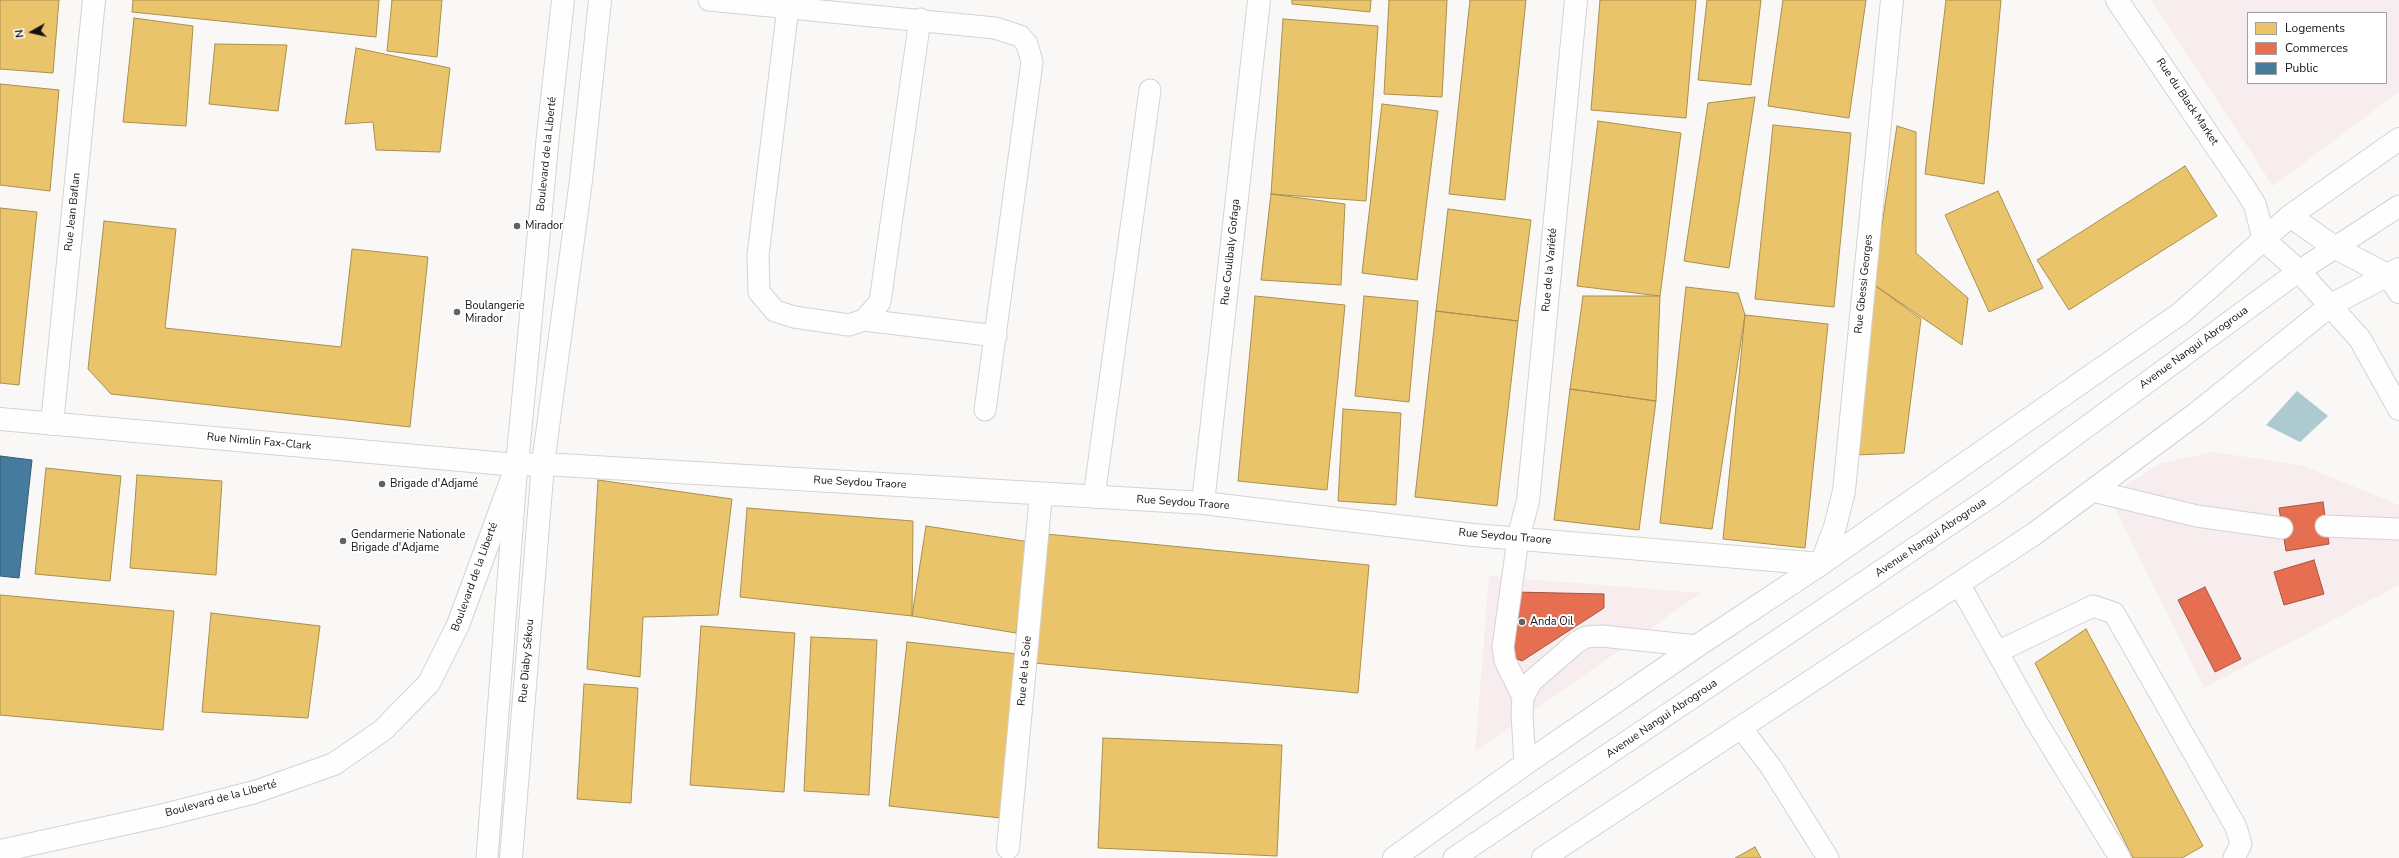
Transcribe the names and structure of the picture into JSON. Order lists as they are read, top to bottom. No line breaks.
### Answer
{"streets":{"street":["Rue du Black Market","Boulevard de la Liberté","Rue Jean Baflan","Rue Coulibaly Gofaga","Rue de la Variété","Rue Gbessi Georges","Rue Nimlin Fax-Clark","Rue Seydou Traore","Rue Diaby Sékou","Rue de la Soie"],"lane":["Avenue Nangui Abrogroua"]},"crossings":[["Boulevard de la Liberté","Rue Nimlin Fax-Clark"],["Rue Jean Baflan","Rue Nimlin Fax-Clark"],["Rue Coulibaly Gofaga","Rue Seydou Traore"],["Rue de la Variété","Rue Seydou Traore"],["Rue Gbessi Georges","Rue Seydou Traore"],["Rue Nimlin Fax-Clark","Rue Seydou Traore"],["Rue Nimlin Fax-Clark","Rue Diaby Sékou"],["Rue Seydou Traore","Rue Diaby Sékou"],["Rue Seydou Traore","Rue de la Soie"]],"places":["Mirador","Boulangerie Mirador","Brigade d'Adjamé","Gendarmerie Nationale Brigade d'Adjame","Anda Oil"],"legend":["Logements","Commerces","Public"],"north":"left"}
